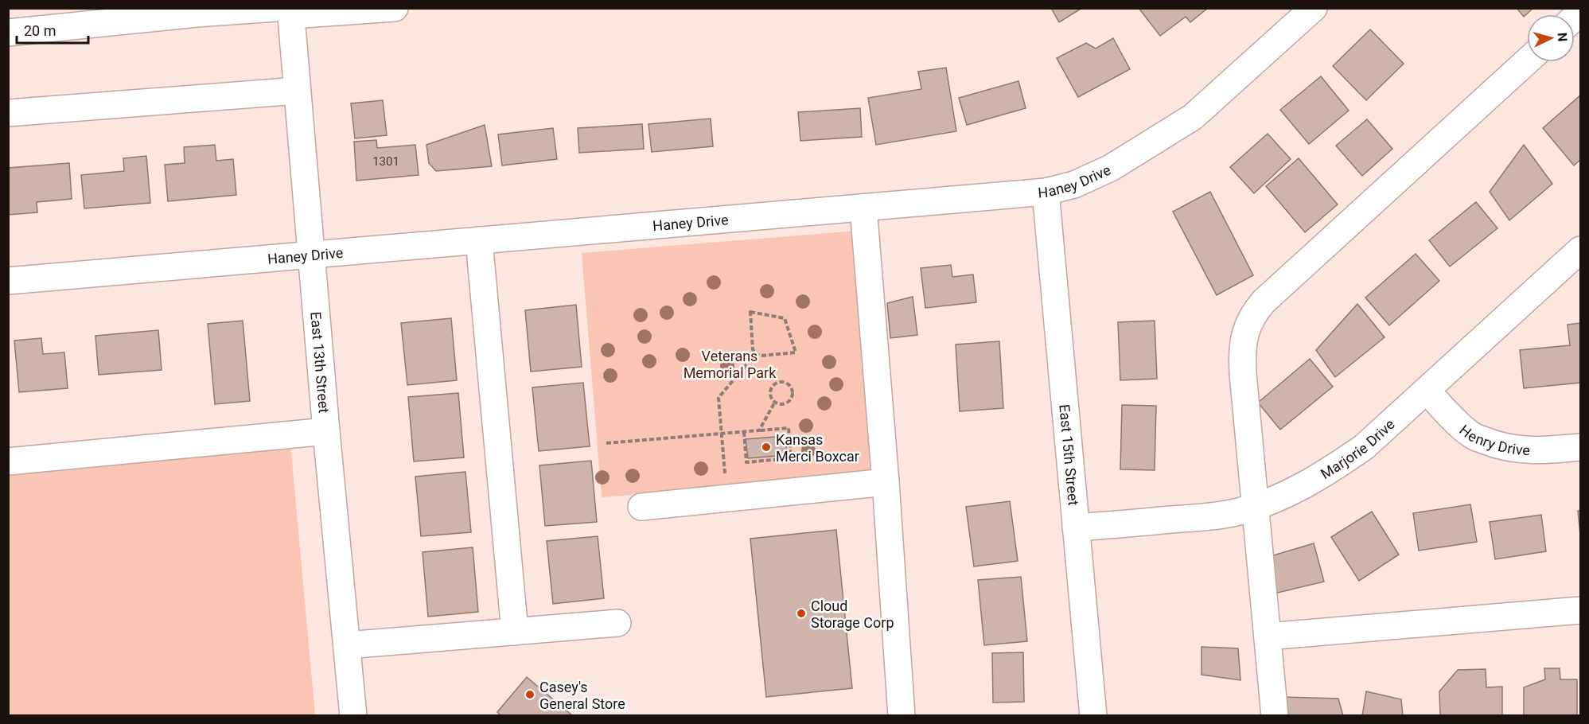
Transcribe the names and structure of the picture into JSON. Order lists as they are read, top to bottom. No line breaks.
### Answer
{"streets":{"street":["Haney Drive","East 13th Street","Henry Drive","Marjorie Drive","East 15th Street"]},"crossings":[["Haney Drive","East 13th Street"],["Haney Drive","East 15th Street"],["Henry Drive","Marjorie Drive"],["Marjorie Drive","East 15th Street"]],"parks":["Veterans Memorial Park"],"places":["Kansas Merci Boxcar","Cloud Storage Corp","Casey's General Store"],"house_numbers":["1301"],"scale_bar":"20 m","north":"right"}
